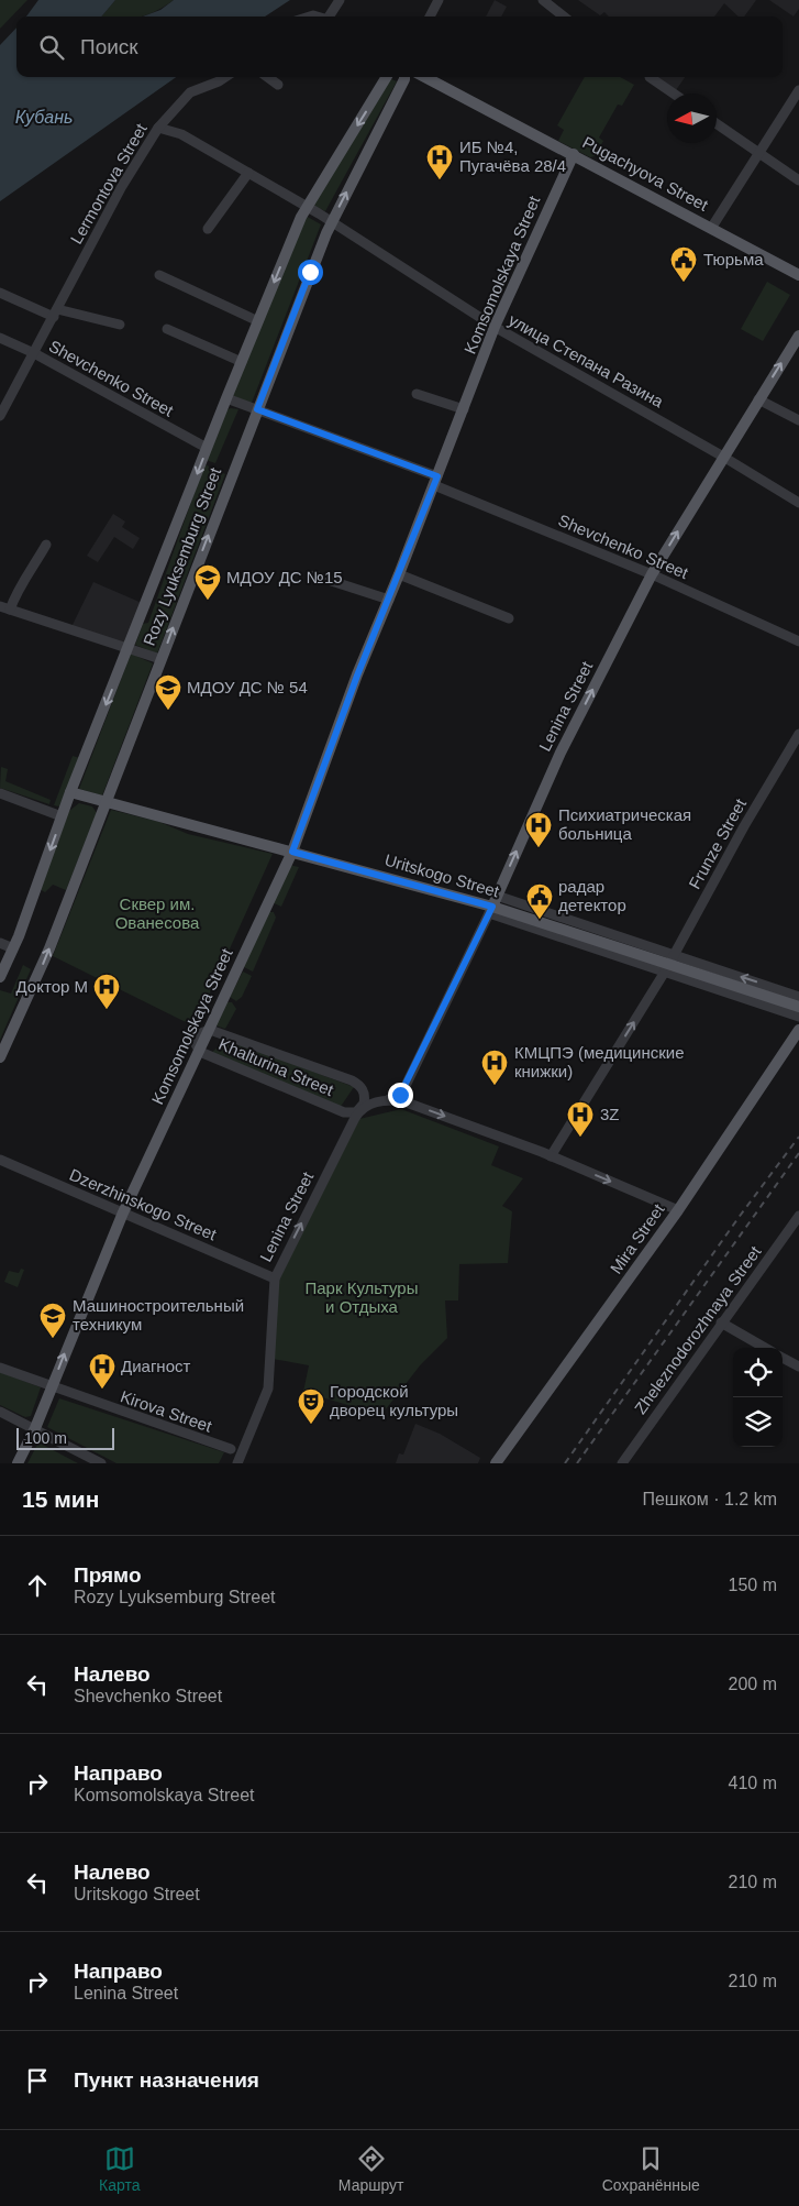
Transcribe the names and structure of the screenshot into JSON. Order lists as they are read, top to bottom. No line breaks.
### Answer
{"streets":{"main road":["Pugachyova Street","Komsomolskaya Street","Rozy Lyuksemburg Street","Lenina Street","Uritskogo Street","Mira Street"],"street":["Lermontova Street","улица Степана Разина","Shevchenko Street","Frunze Street","Khalturina Street","Dzerzhinskogo Street","Zheleznodorozhnaya Street","Kirova Street"]},"crossings":[["Pugachyova Street","Komsomolskaya Street"],["Lermontova Street","улица Степана Разина"],["Lermontova Street","Shevchenko Street"],["Komsomolskaya Street","улица Степана Разина"],["Komsomolskaya Street","Shevchenko Street"],["Komsomolskaya Street","Uritskogo Street"],["Komsomolskaya Street","Khalturina Street"],["Komsomolskaya Street","Dzerzhinskogo Street"],["Komsomolskaya Street","Kirova Street"],["улица Степана Разина","Rozy Lyuksemburg Street"],["улица Степана Разина","Lenina Street"],["Shevchenko Street","Rozy Lyuksemburg Street"],["Shevchenko Street","Lenina Street"],["Rozy Lyuksemburg Street","Uritskogo Street"],["Lenina Street","Uritskogo Street"],["Lenina Street","Khalturina Street"],["Lenina Street","Dzerzhinskogo Street"],["Frunze Street","Uritskogo Street"],["Frunze Street","Khalturina Street"],["Khalturina Street","Mira Street"]],"one_way":["Lenina Street","Frunze Street","Khalturina Street"],"water":["Кубань"],"parks":["Сквер им. Ованесова","Парк Культуры и Отдыха"],"places":{"hospital":["ИБ №4, Пугачёва 28/4","Психиатрическая больница","Доктор М","КМЦПЭ (медицинские книжки)","3Z","Диагност"],"public building":["Тюрьма","радар детектор"],"school or university":["МДОУ ДС №15","МДОУ ДС № 54","Машиностроительный техникум"],"theatre":["Городской дворец культуры"]},"scale_bar":"100 m","north":"left","page":{"search":"Поиск","scale":"100 m","heading":["15 мин","Пешком · 1.2 km"],"list":[["Прямо","Rozy Lyuksemburg Street","150 m"],["Налево","Shevchenko Street","200 m"],["Направо","Komsomolskaya Street","410 m"],["Налево","Uritskogo Street","210 m"],["Направо","Lenina Street","210 m"],"Пункт назначения"],"nav":["Карта","Маршрут","Сохранённые"]}}
